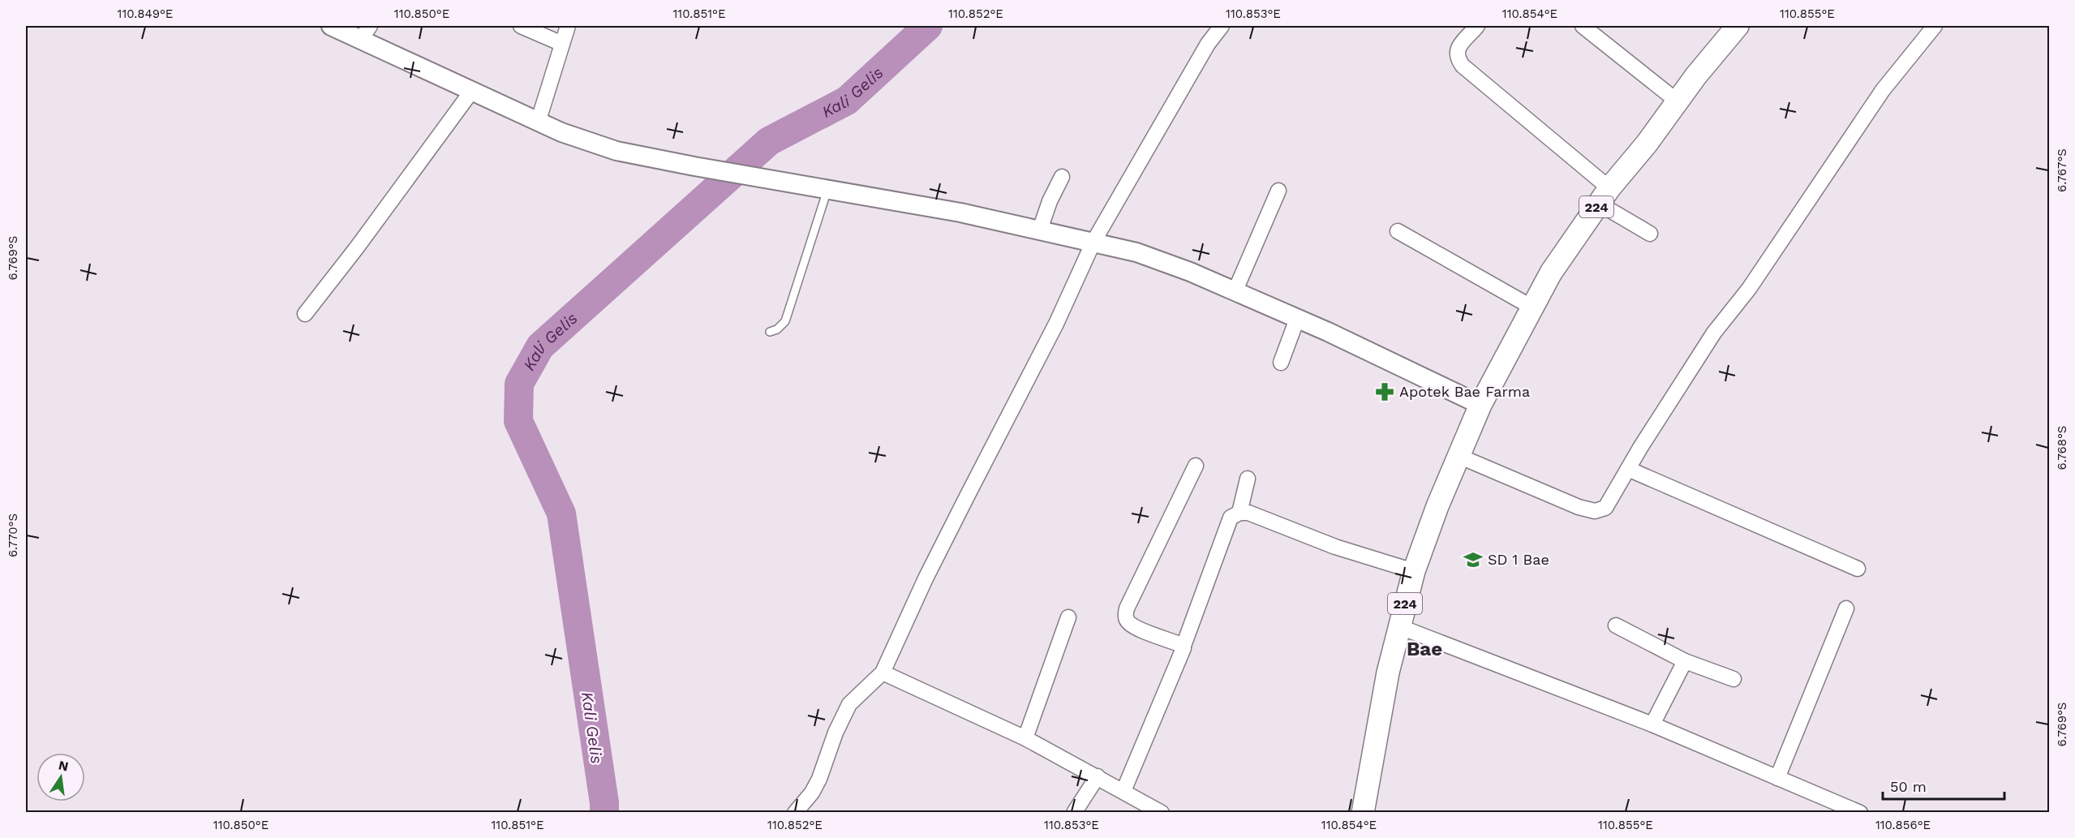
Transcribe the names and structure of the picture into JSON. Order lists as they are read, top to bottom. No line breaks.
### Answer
{"streets":{"main road":["224"]},"districts":["Bae"],"water":["Kali Gelis"],"places":{"pharmacy":["Apotek Bae Farma"],"school or university":["SD 1 Bae"]},"scale_bar":"50 m","north":"top","coordinates":["110.849°E","110.850°E","110.851°E","110.852°E","110.853°E","110.854°E","110.855°E","6.767°S","6.769°S","6.768°S","6.770°S","110.856°E"]}
